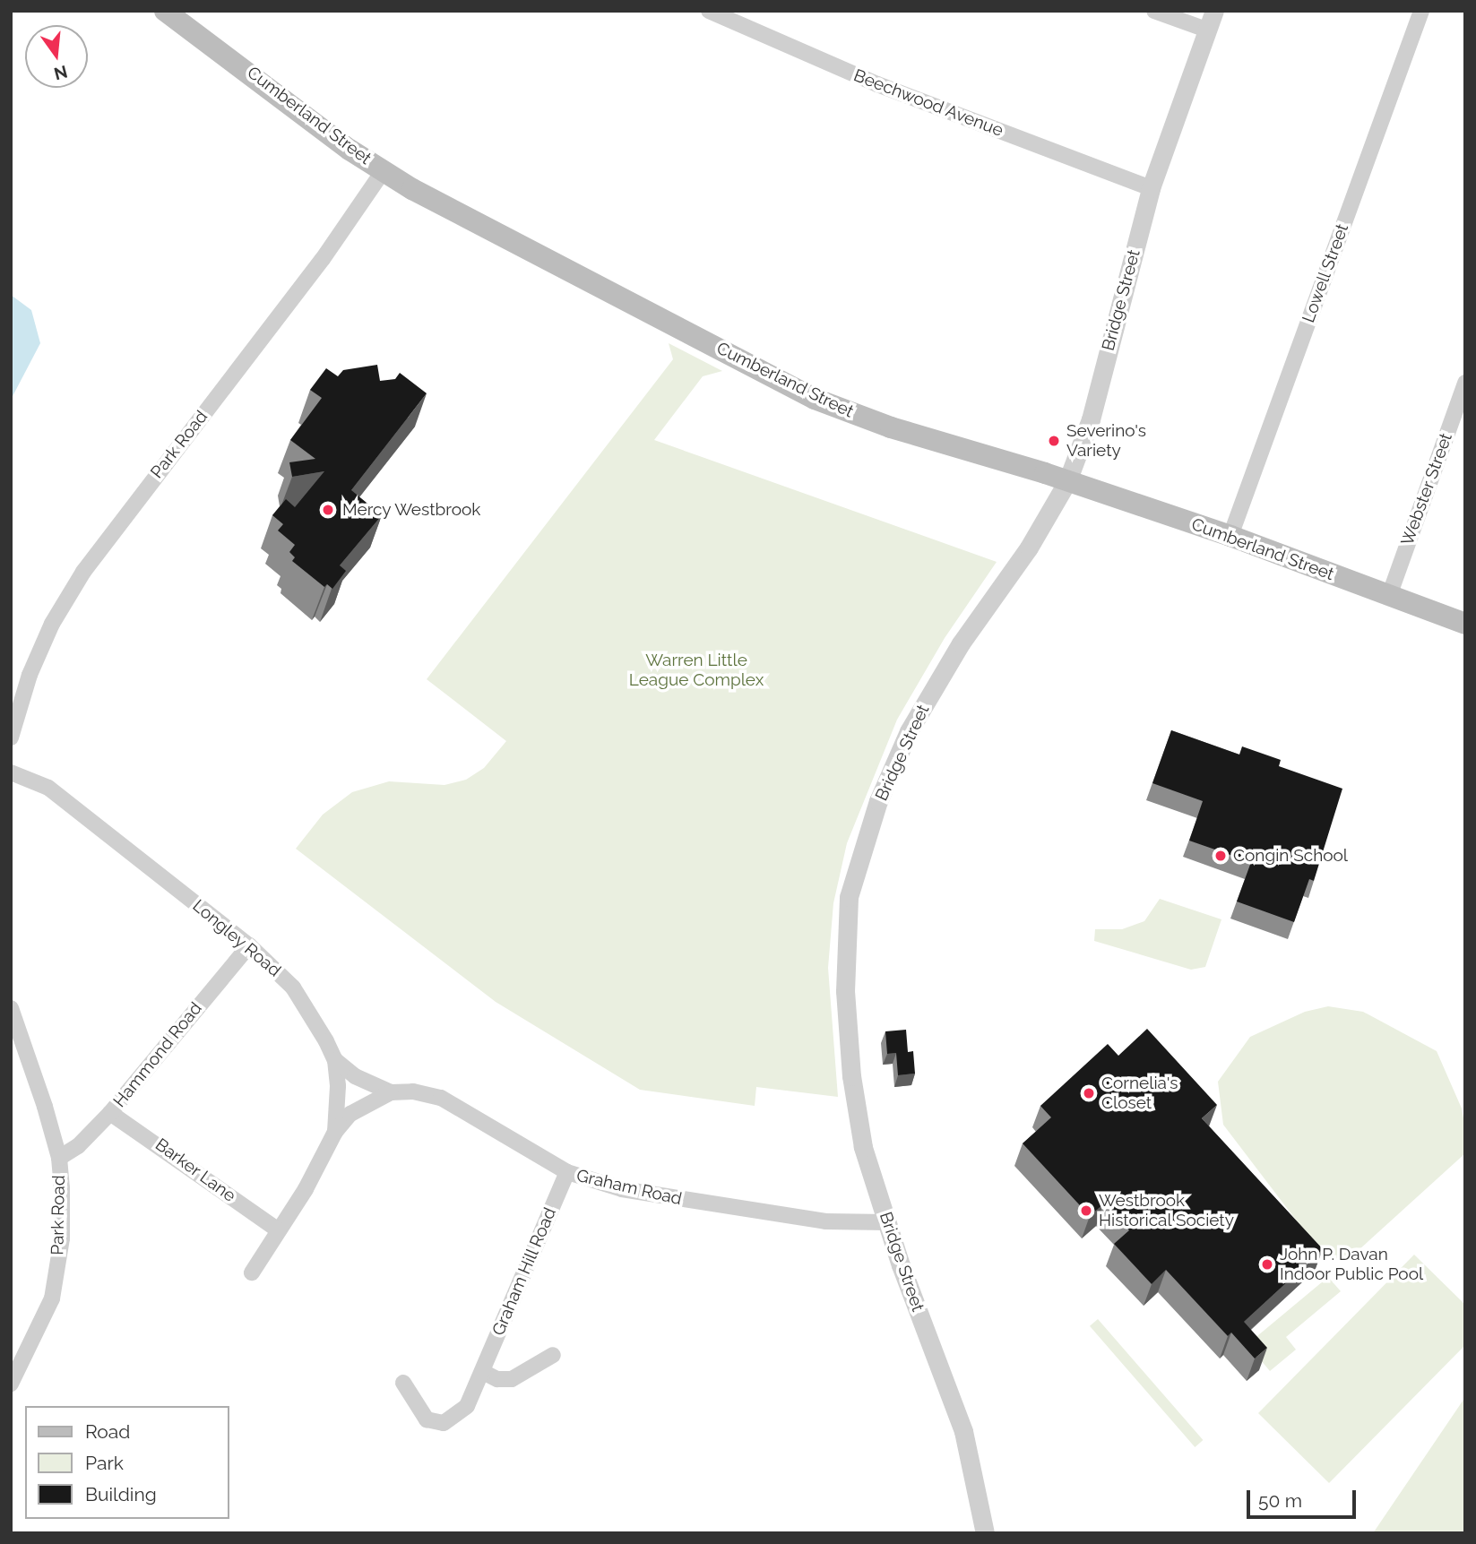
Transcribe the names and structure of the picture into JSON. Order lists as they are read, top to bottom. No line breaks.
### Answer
{"streets":{"main road":["Cumberland Street"],"street":["Beechwood Avenue","Lowell Street","Bridge Street","Park Road","Webster Street","Longley Road","Hammond Road","Barker Lane","Graham Road","Graham Hill Road"]},"crossings":[["Beechwood Avenue","Bridge Street"],["Cumberland Street","Lowell Street"],["Cumberland Street","Bridge Street"],["Cumberland Street","Park Road"],["Cumberland Street","Webster Street"],["Bridge Street","Graham Road"],["Park Road","Hammond Road"],["Longley Road","Hammond Road"],["Longley Road","Graham Road"],["Hammond Road","Barker Lane"],["Graham Road","Graham Hill Road"]],"parks":["Warren Little League Complex"],"places":["Severino's Variety","Mercy Westbrook","Congin School","Cornelia's Closet","Westbrook Historical Society","John P. Davan Indoor Public Pool"],"legend":["Road","Park","Building"],"scale_bar":"50 m","north":"bottom"}
